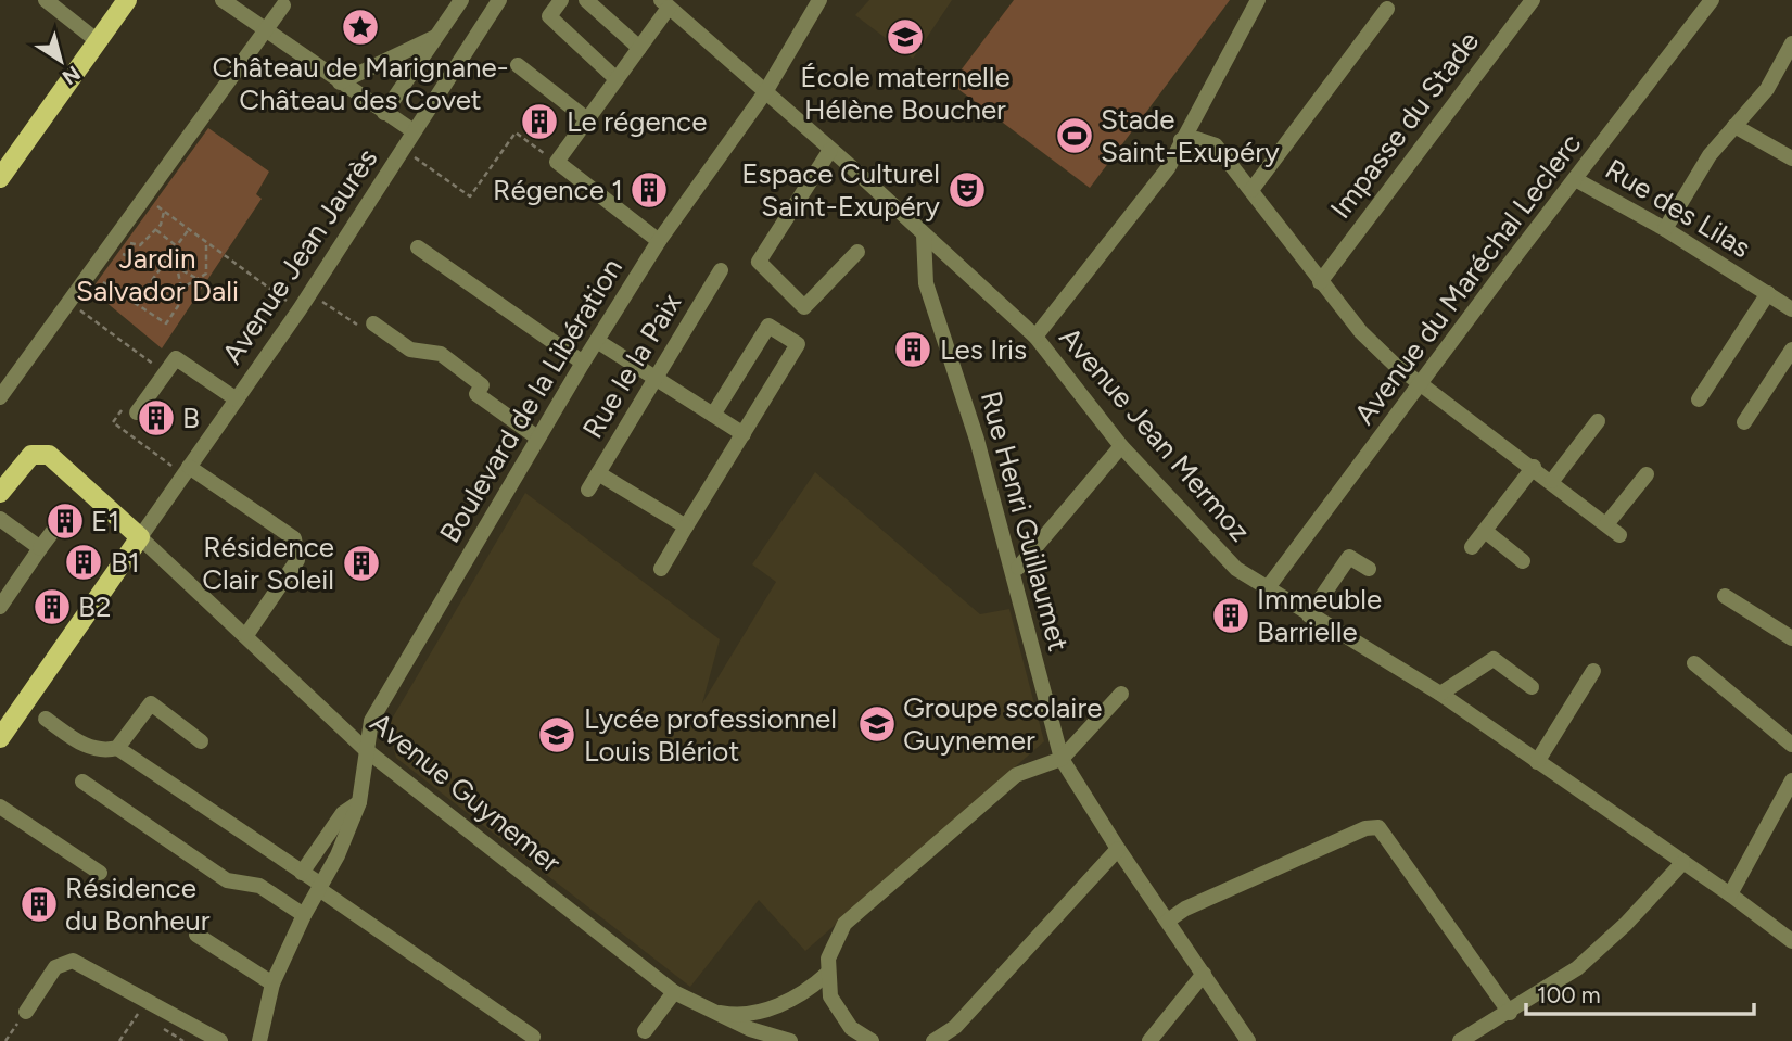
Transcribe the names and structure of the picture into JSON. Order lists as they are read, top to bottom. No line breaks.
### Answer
{"streets":{"street":["Impasse du Stade","Rue des Lilas","Avenue Jean Jaurès","Avenue du Maréchal Leclerc","Rue le la Paix","Boulevard de la Libération","Avenue Jean Mermoz","Rue Henri Guillaumet","Avenue Guynemer"]},"crossings":[["Rue des Lilas","Avenue du Maréchal Leclerc"],["Avenue Jean Jaurès","Avenue Guynemer"],["Avenue du Maréchal Leclerc","Avenue Jean Mermoz"],["Boulevard de la Libération","Avenue Jean Mermoz"],["Boulevard de la Libération","Avenue Guynemer"],["Avenue Jean Mermoz","Rue Henri Guillaumet"]],"parks":["Jardin Salvador Dali"],"places":{"place":["Château de Marignane- Château des Covet"],"school or university":["École maternelle Hélène Boucher","Groupe scolaire Guynemer","Lycée professionnel Louis Blériot"],"building":["Le régence","Régence 1","Les Iris","B","E1","B1","Résidence Clair Soleil","B2","Immeuble Barrielle","Résidence du Bonheur"],"sports":["Stade Saint-Exupéry"],"theatre":["Espace Culturel Saint-Exupéry"]},"scale_bar":"100 m","north":"bottom right"}
